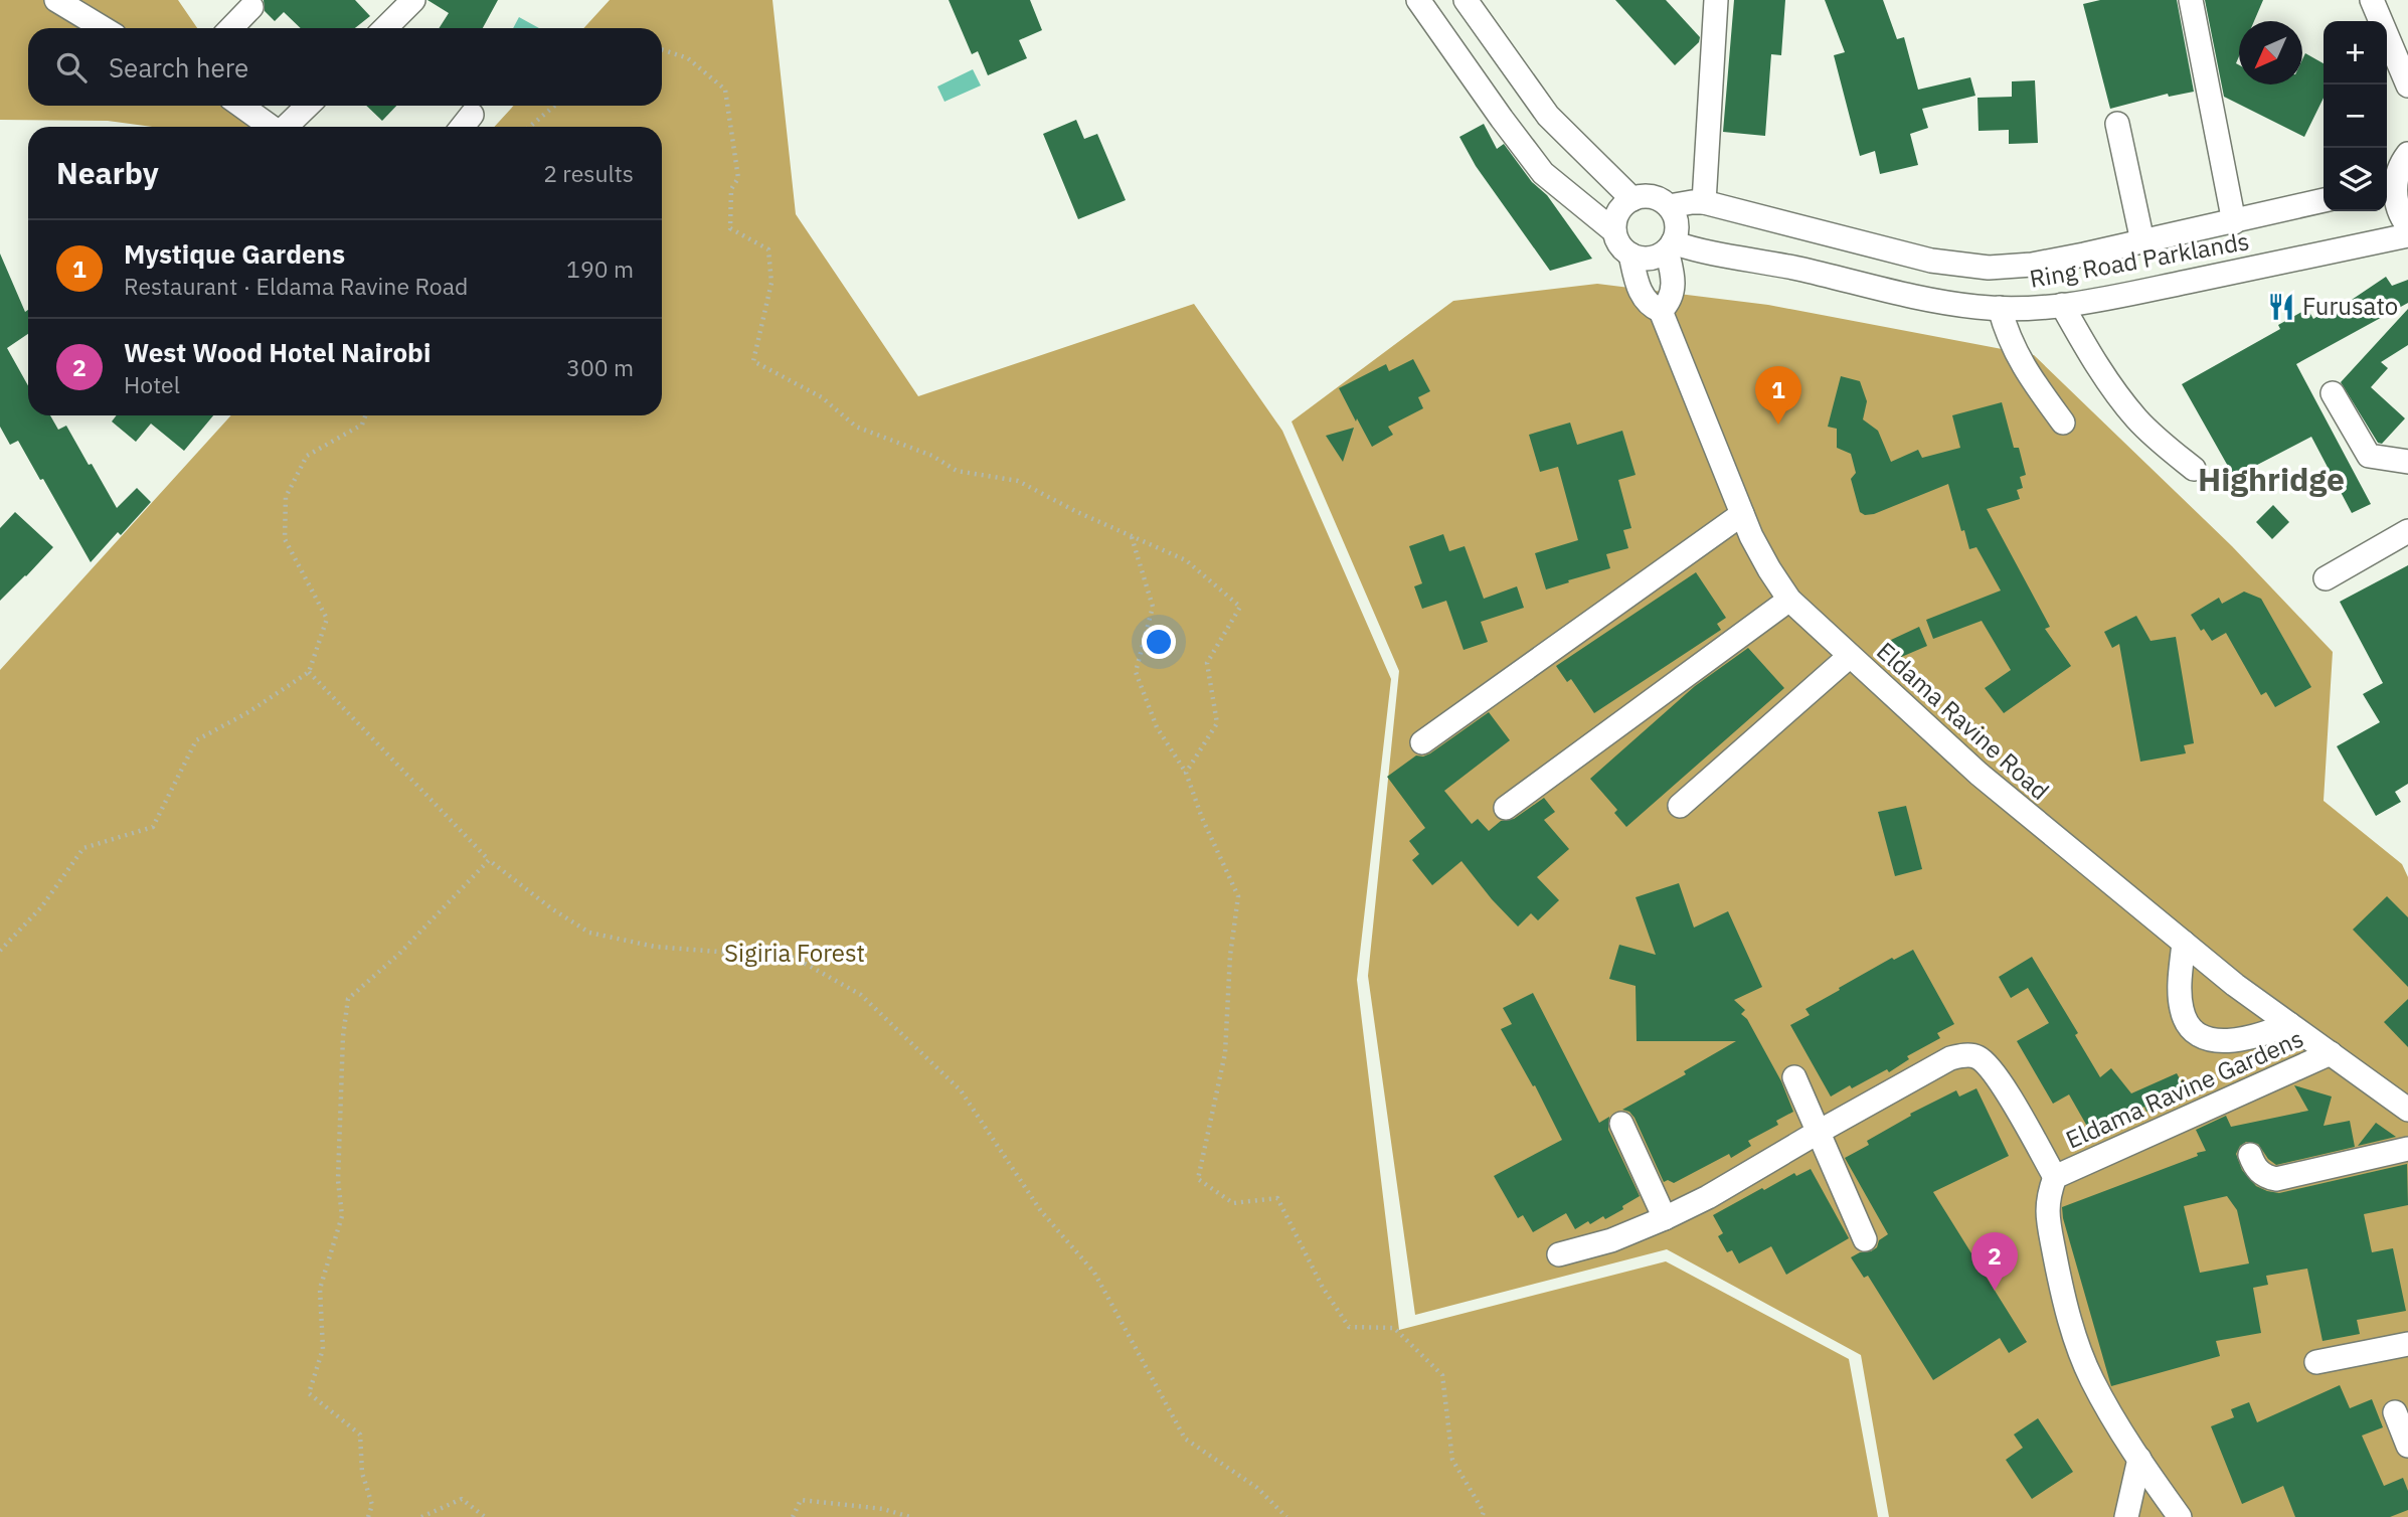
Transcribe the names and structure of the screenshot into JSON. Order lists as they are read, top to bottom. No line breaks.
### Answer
{"streets":{"street":["Ring Road Parklands","Eldama Ravine Road","Eldama Ravine Gardens"]},"crossings":[["Ring Road Parklands","Eldama Ravine Road"],["Eldama Ravine Road","Eldama Ravine Gardens"]],"districts":["Highridge"],"parks":["Sigiria Forest"],"places":{"restaurant":["Furusato"]},"north":"bottom left","page":{"map_buttons":["+","−"],"search":"Search here","heading":["Nearby","2 results"],"list":[{"mark":"1","name":"Mystique Gardens","note":"Restaurant · Eldama Ravine Road","value":"190 m"},{"mark":"2","name":"West Wood Hotel Nairobi","note":"Hotel","value":"300 m"}],"pins":["1","2"]}}
